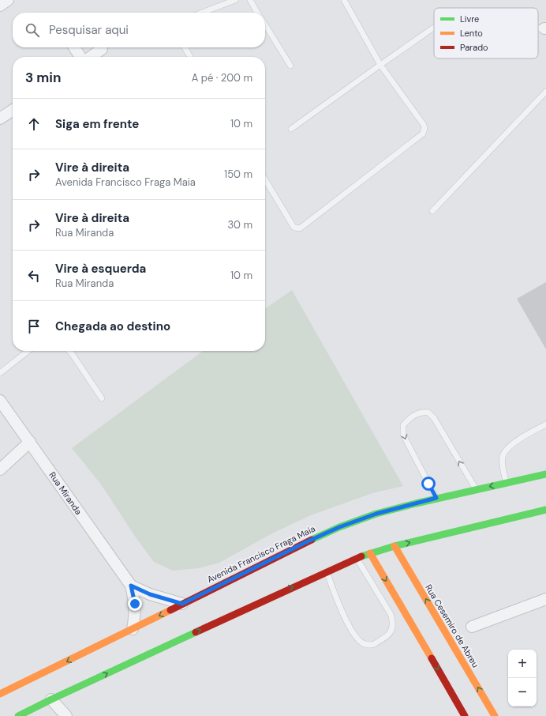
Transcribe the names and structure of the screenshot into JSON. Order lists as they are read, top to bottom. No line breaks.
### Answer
{"streets":{"main road":["Avenida Francisco Fraga Maia","Rua Cesemiro de Abreu"],"street":["Rua Miranda"]},"crossings":[["Rua Miranda","Avenida Francisco Fraga Maia"]],"legend":["Livre","Lento","Parado"],"page":{"search":"Pesquisar aqui","heading":["3 min","A pé · 200 m"],"list":[["Siga em frente","10 m"],["Vire à direita","Avenida Francisco Fraga Maia","150 m"],["Vire à direita","Rua Miranda","30 m"],["Vire à esquerda","Rua Miranda","10 m"],"Chegada ao destino"],"map_buttons":["+","−"]}}
